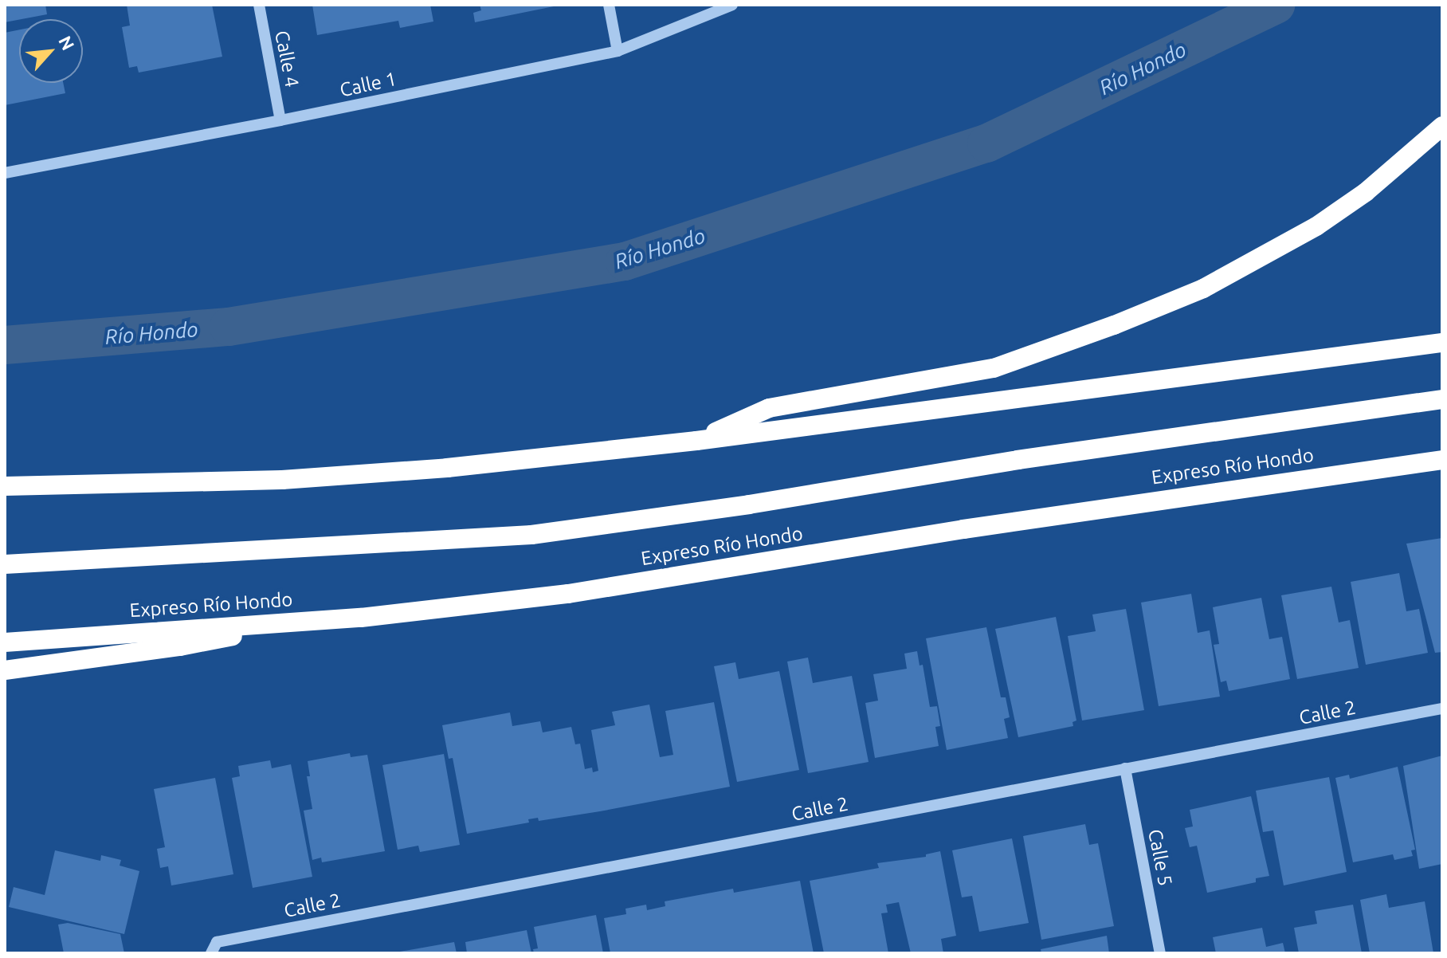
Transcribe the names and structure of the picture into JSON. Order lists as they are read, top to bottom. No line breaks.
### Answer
{"streets":{"highway":["Expreso Río Hondo"],"street":["Calle 4","Calle 1","Calle 2","Calle 5"]},"crossings":[["Calle 4","Calle 1"],["Calle 2","Calle 5"]],"water":["Río Hondo"],"north":"top right"}
